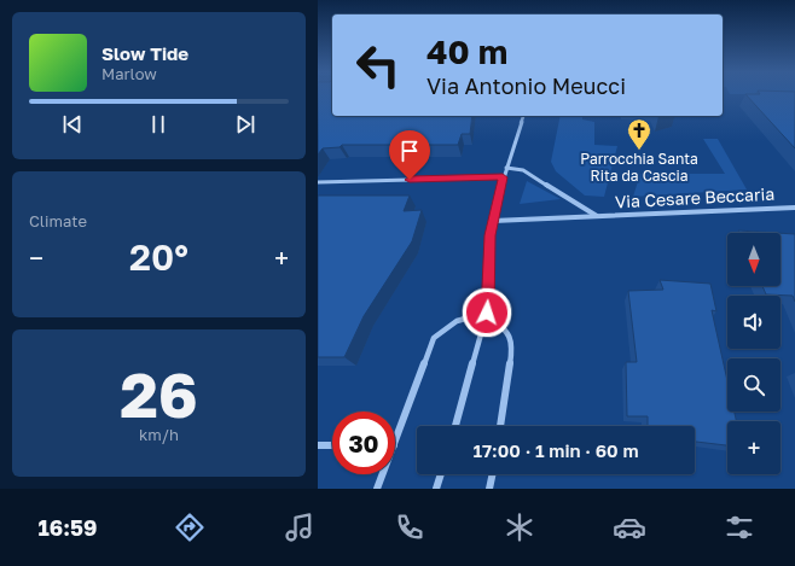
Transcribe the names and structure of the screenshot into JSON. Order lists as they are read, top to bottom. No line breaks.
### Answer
{"streets":{"street":["Via Cesare Beccaria"]},"places":{"church":["Parrocchia Santa Rita da Cascia"]},"north":"bottom","page":{"turn":["40 m","Via Antonio Meucci"],"song":["Slow Tide","Marlow"],"tile":["Climate",["26","km/h"]],"map_buttons":"+","heat":["−","20°","+"],"limit":"30","trip":"17:00 · 1 min · 60 m","tabs":"16:59"}}
